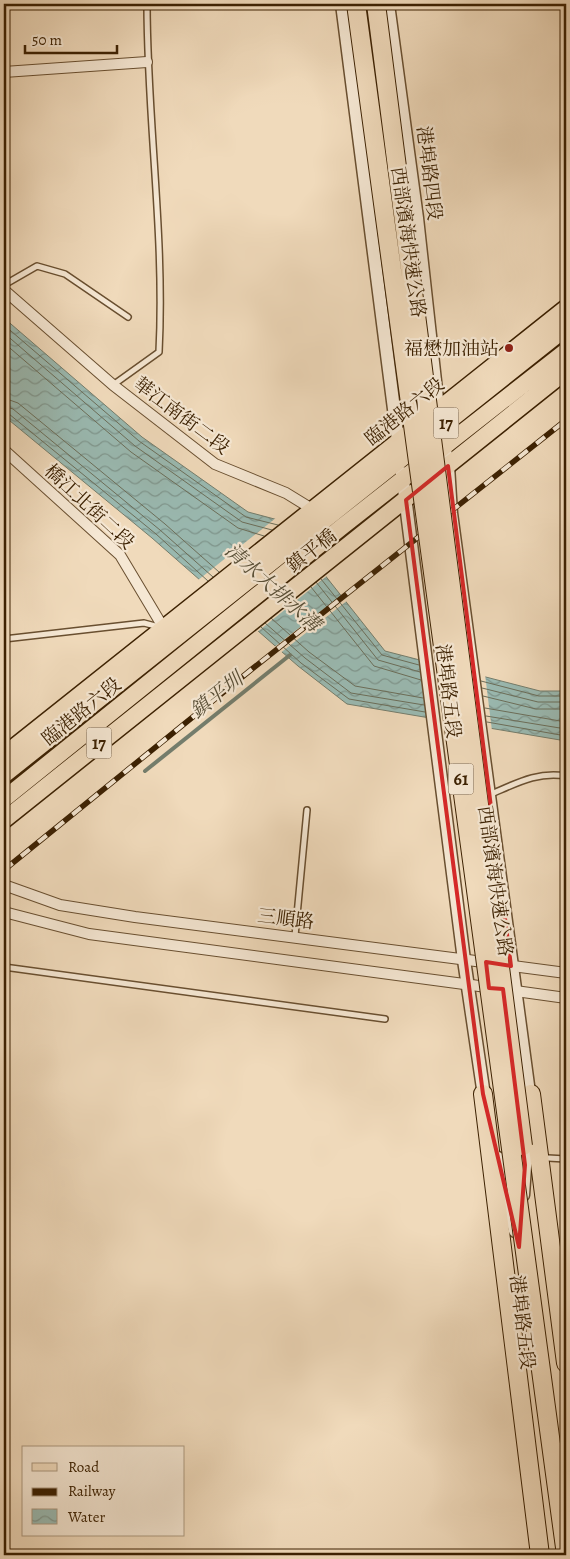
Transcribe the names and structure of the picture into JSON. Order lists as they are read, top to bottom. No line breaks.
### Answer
{"streets":{"highway":["西部濱海快速公路","61"],"main road":["臨港路六段","17","鎮平橋"],"street":["港埠路四段","華江南街二段","橋江北街二段","港埠路五段","三順路"]},"crossings":[["港埠路四段","臨港路六段"],["港埠路四段","17"],["港埠路四段","港埠路五段"],["臨港路六段","華江南街二段"],["臨港路六段","橋江北街二段"],["臨港路六段","鎮平橋"],["臨港路六段","港埠路五段"],["華江南街二段","17"],["華江南街二段","鎮平橋"],["17","鎮平橋"],["17","港埠路五段"],["橋江北街二段","鎮平橋"],["港埠路五段","三順路"]],"water":["清水大排水溝","鎮平圳"],"places":["福懋加油站"],"legend":["Road","Railway","Water"],"scale_bar":"50 m"}
